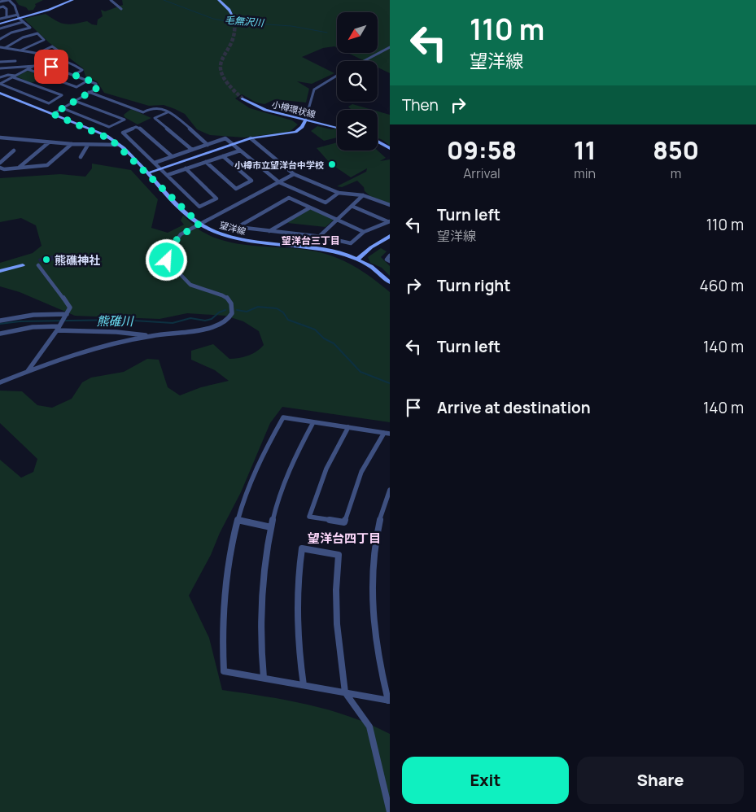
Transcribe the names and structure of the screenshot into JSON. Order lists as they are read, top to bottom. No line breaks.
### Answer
{"streets":{"street":["小樽環状線","望洋線"]},"districts":["望洋台三丁目","望洋台四丁目"],"water":["毛無沢川","熊碓川"],"places":["小樽市立望洋台中学校","熊礁神社"],"north":"bottom left","page":{"turn":["110 m","望洋線"],"then":"Then","eta":["09:58","Arrival","11","min","850","m"],"list":[{"name":"Turn left","note":"望洋線","value":"110 m"},{"name":"Turn right","value":"460 m"},{"name":"Turn left","value":"140 m"},{"name":"Arrive at destination","value":"140 m"}],"buttons":["Exit","Share"]}}
